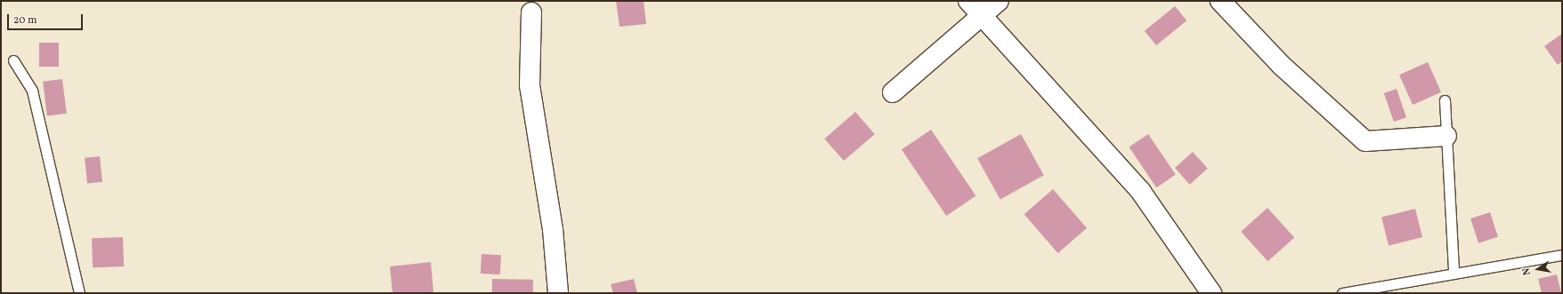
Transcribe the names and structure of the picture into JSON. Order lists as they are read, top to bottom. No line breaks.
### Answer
{"scale_bar":"20 m","north":"left"}
